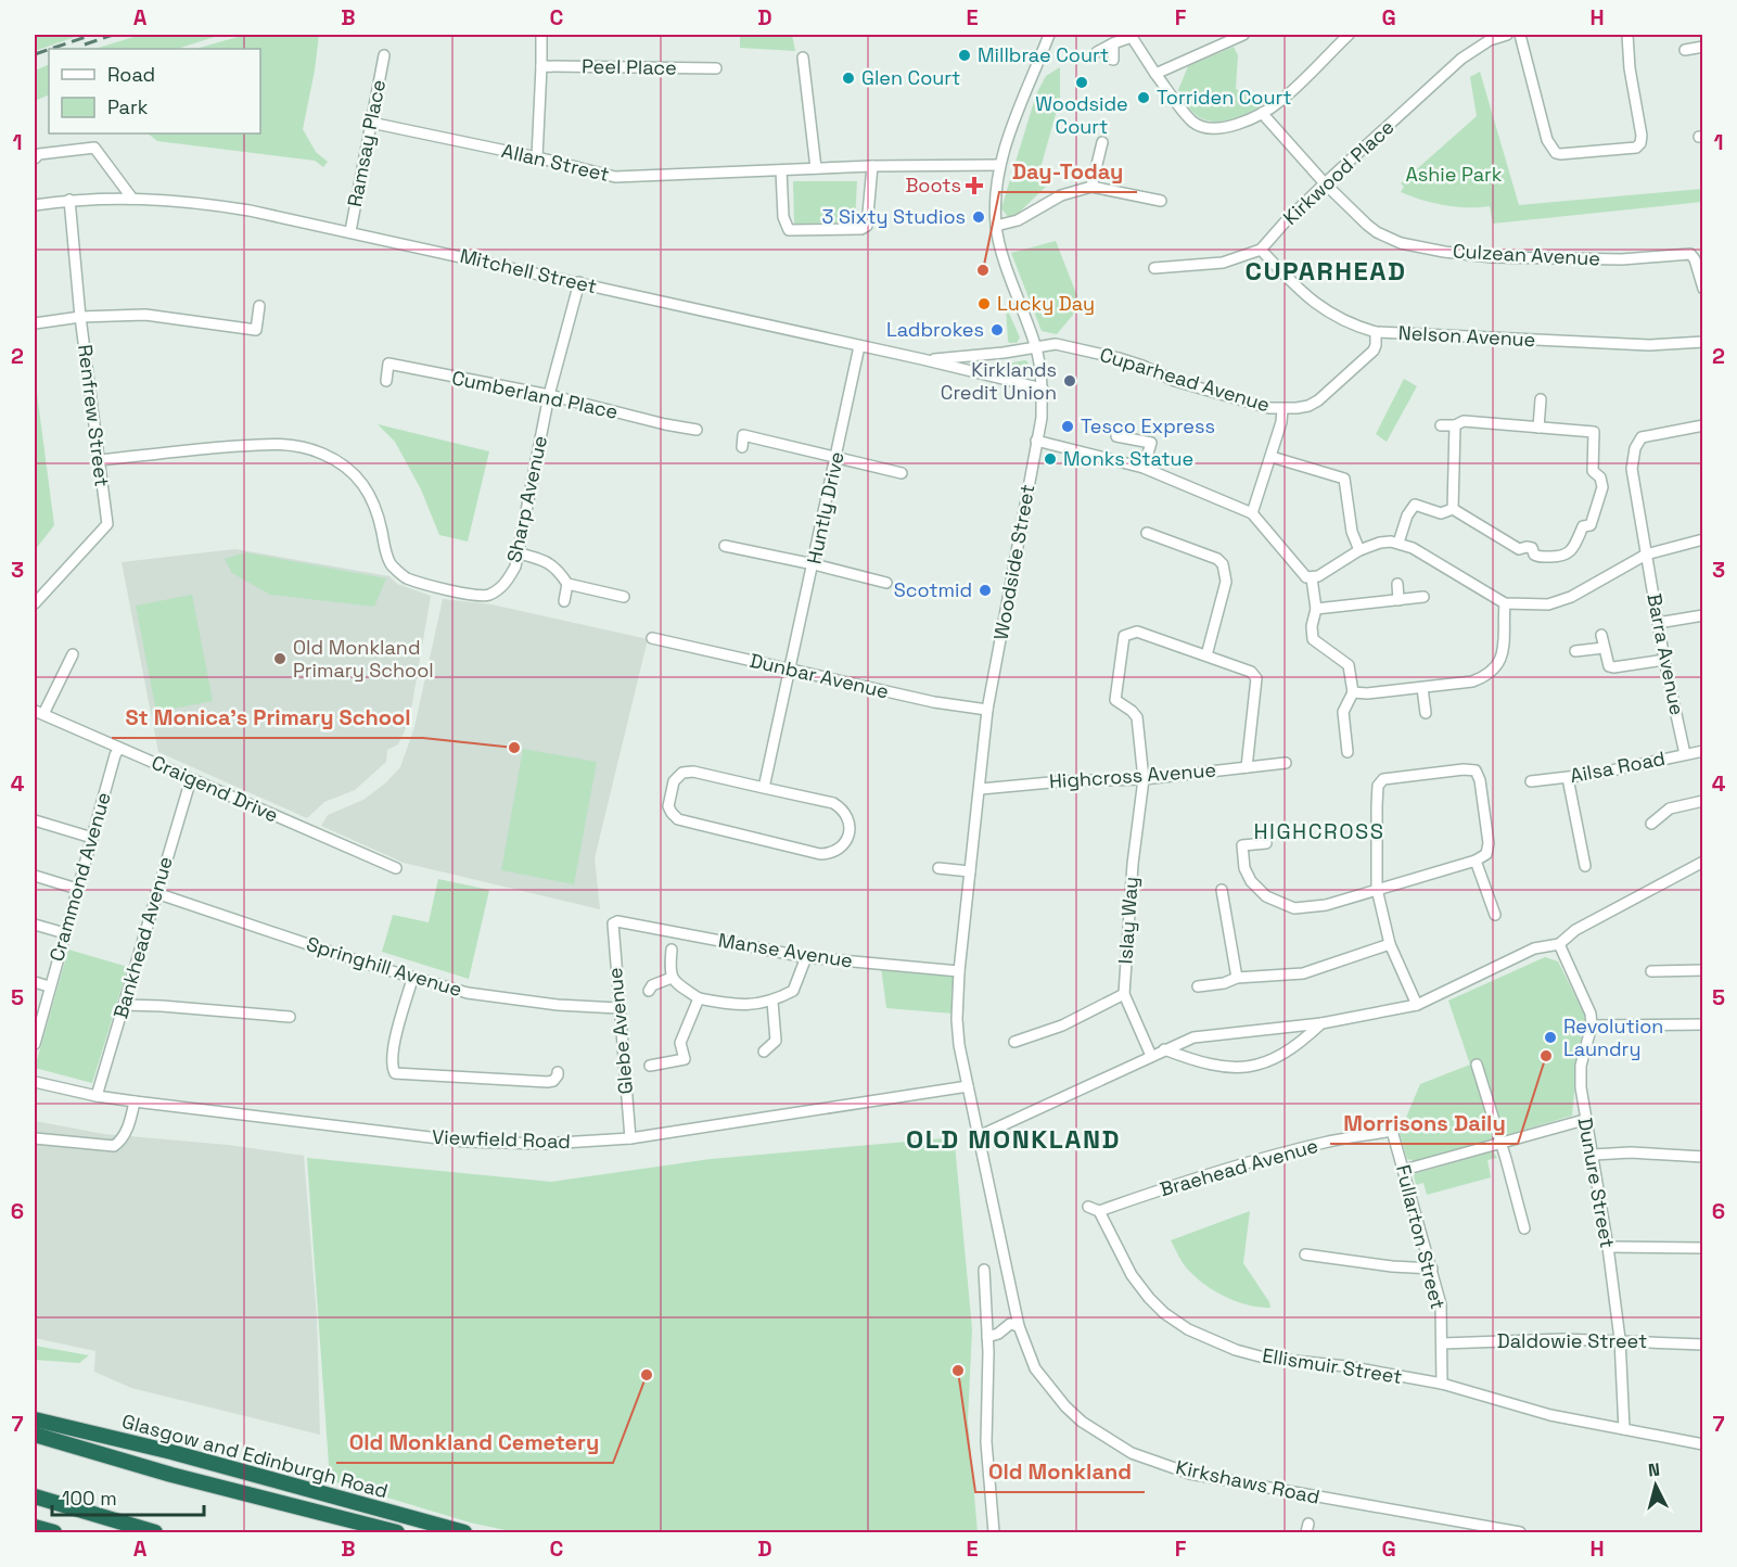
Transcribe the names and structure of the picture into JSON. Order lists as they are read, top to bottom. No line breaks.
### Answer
{"streets":{"highway":["Glasgow and Edinburgh Road"],"street":["Peel Place","Ramsay Place","Allan Street","Kirkwood Place","Culzean Avenue","Mitchell Street","Nelson Avenue","Cuparhead Avenue","Cumberland Place","Renfrew Street","Sharp Avenue","Huntly Drive","Woodside Street","Barra Avenue","Dunbar Avenue","Ailsa Road","Highcross Avenue","Craigend Drive","Crammond Avenue","Islay Way","Bankhead Avenue","Manse Avenue","Springhill Avenue","Glebe Avenue","Viewfield Road","Braehead Avenue","Dunure Street","Fullarton Street","Daldowie Street","Ellismuir Street","Kirkshaws Road"]},"crossings":[["Ramsay Place","Allan Street"],["Ramsay Place","Mitchell Street"],["Allan Street","Woodside Street"],["Kirkwood Place","Culzean Avenue"],["Kirkwood Place","Nelson Avenue"],["Mitchell Street","Cuparhead Avenue"],["Mitchell Street","Renfrew Street"],["Mitchell Street","Sharp Avenue"],["Mitchell Street","Huntly Drive"],["Mitchell Street","Woodside Street"],["Nelson Avenue","Cuparhead Avenue"],["Cuparhead Avenue","Woodside Street"],["Cumberland Place","Sharp Avenue"],["Renfrew Street","Sharp Avenue"],["Huntly Drive","Dunbar Avenue"],["Woodside Street","Dunbar Avenue"],["Woodside Street","Highcross Avenue"],["Woodside Street","Manse Avenue"],["Woodside Street","Viewfield Road"],["Woodside Street","Kirkshaws Road"],["Barra Avenue","Ailsa Road"],["Highcross Avenue","Islay Way"],["Craigend Drive","Crammond Avenue"],["Craigend Drive","Bankhead Avenue"],["Bankhead Avenue","Springhill Avenue"],["Bankhead Avenue","Viewfield Road"],["Manse Avenue","Glebe Avenue"],["Springhill Avenue","Glebe Avenue"],["Glebe Avenue","Viewfield Road"],["Braehead Avenue","Fullarton Street"],["Braehead Avenue","Ellismuir Street"],["Dunure Street","Daldowie Street"],["Dunure Street","Ellismuir Street"],["Fullarton Street","Daldowie Street"],["Fullarton Street","Ellismuir Street"]],"districts":["CUPARHEAD","HIGHCROSS","OLD MONKLAND"],"parks":["Ashie Park"],"places":{"other":["Millbrae Court","Glen Court","Woodside Court","Torriden Court","3 Sixty Studios","Day-Today","Lucky Day","Ladbrokes","Kirklands Credit Union","Tesco Express","Monks Statue","Scotmid","Old Monkland Primary School","St Monica's Primary School","Revolution Laundry","Morrisons Daily","Old Monkland","Old Monkland Cemetery"],"health":["Boots"]},"legend":["Road","Park"],"scale_bar":"100 m","north":"top","grid":{"columns":["A","B","C","D","E","F","G","H"],"rows":["1","2","3","4","5","6","7"]}}
